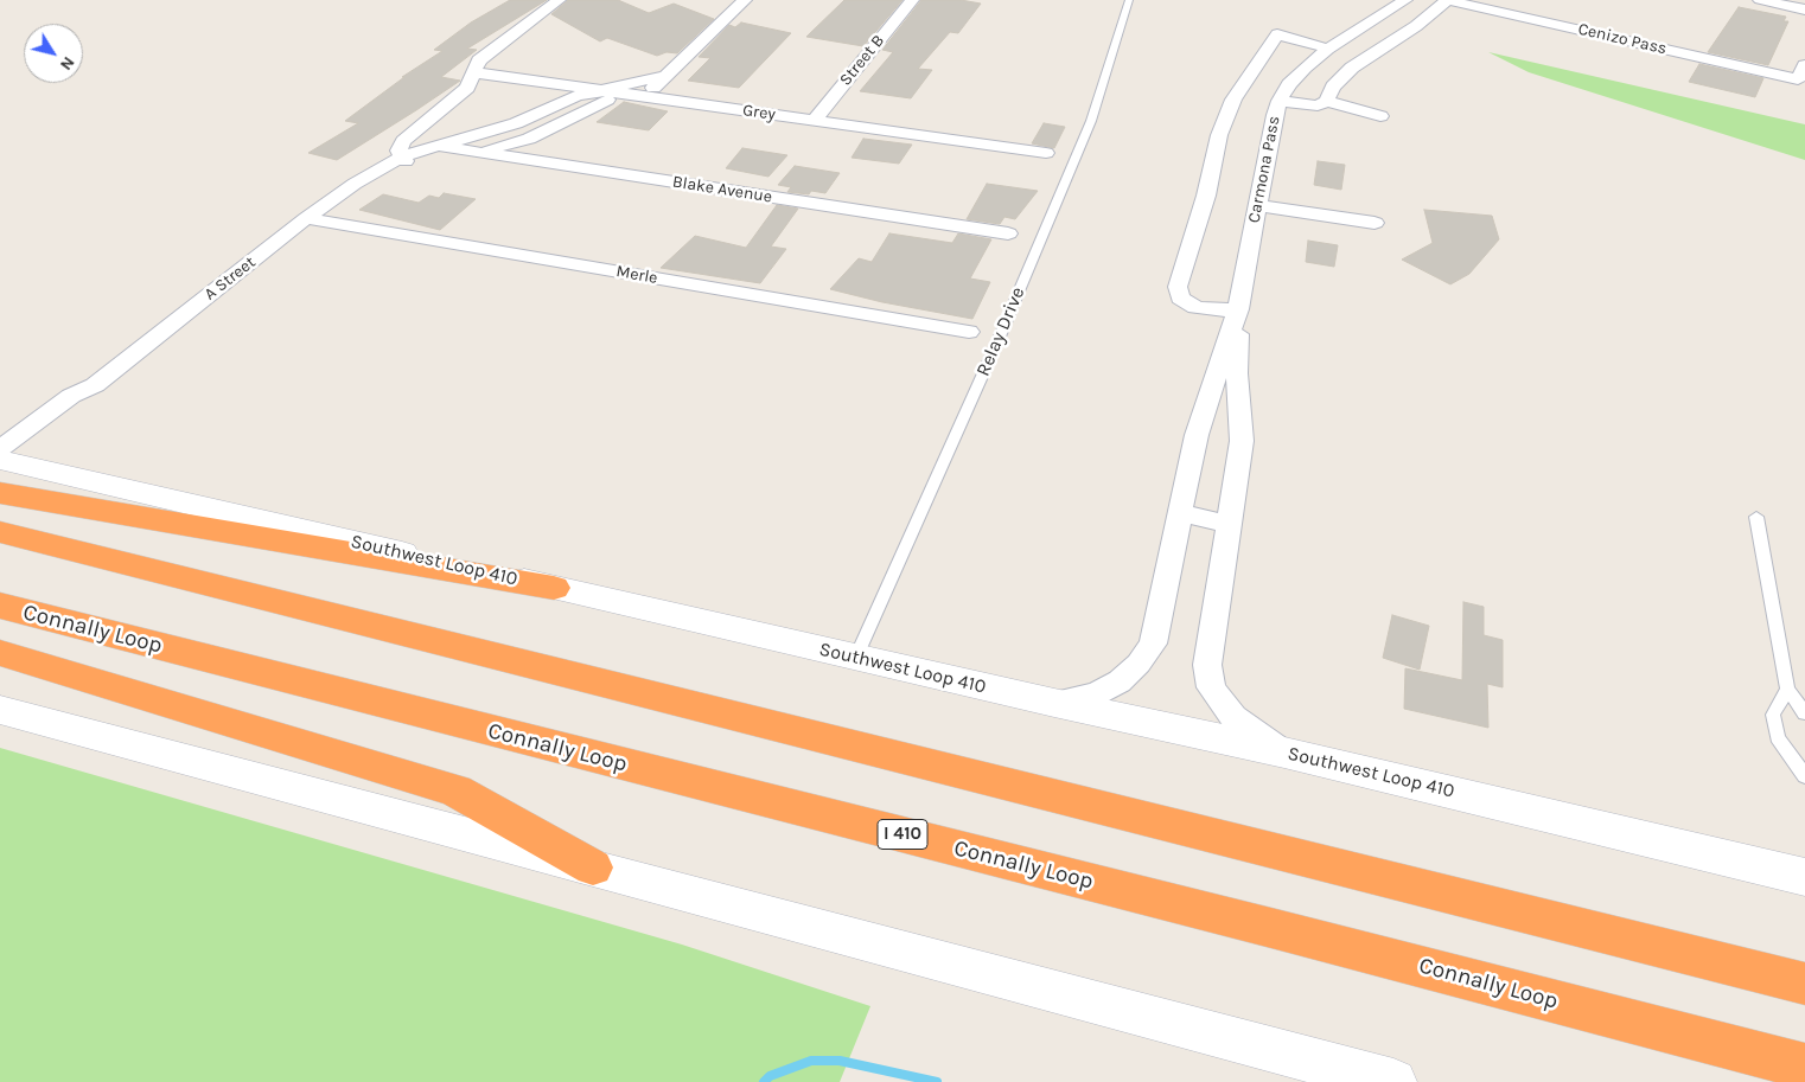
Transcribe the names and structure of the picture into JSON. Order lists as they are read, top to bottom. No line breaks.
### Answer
{"streets":{"highway":["Connally Loop","I 410"],"main road":["Southwest Loop 410"],"street":["Cenizo Pass","Street B","Grey","Carmona Pass","Blake Avenue","Merle","A Street"],"lane":["Relay Drive"]},"crossings":[["Street B","Grey"],["Grey","A Street"],["Carmona Pass","Southwest Loop 410"],["Blake Avenue","A Street"],["Merle","A Street"],["A Street","Southwest Loop 410"],["Relay Drive","Southwest Loop 410"]],"north":"bottom right"}
